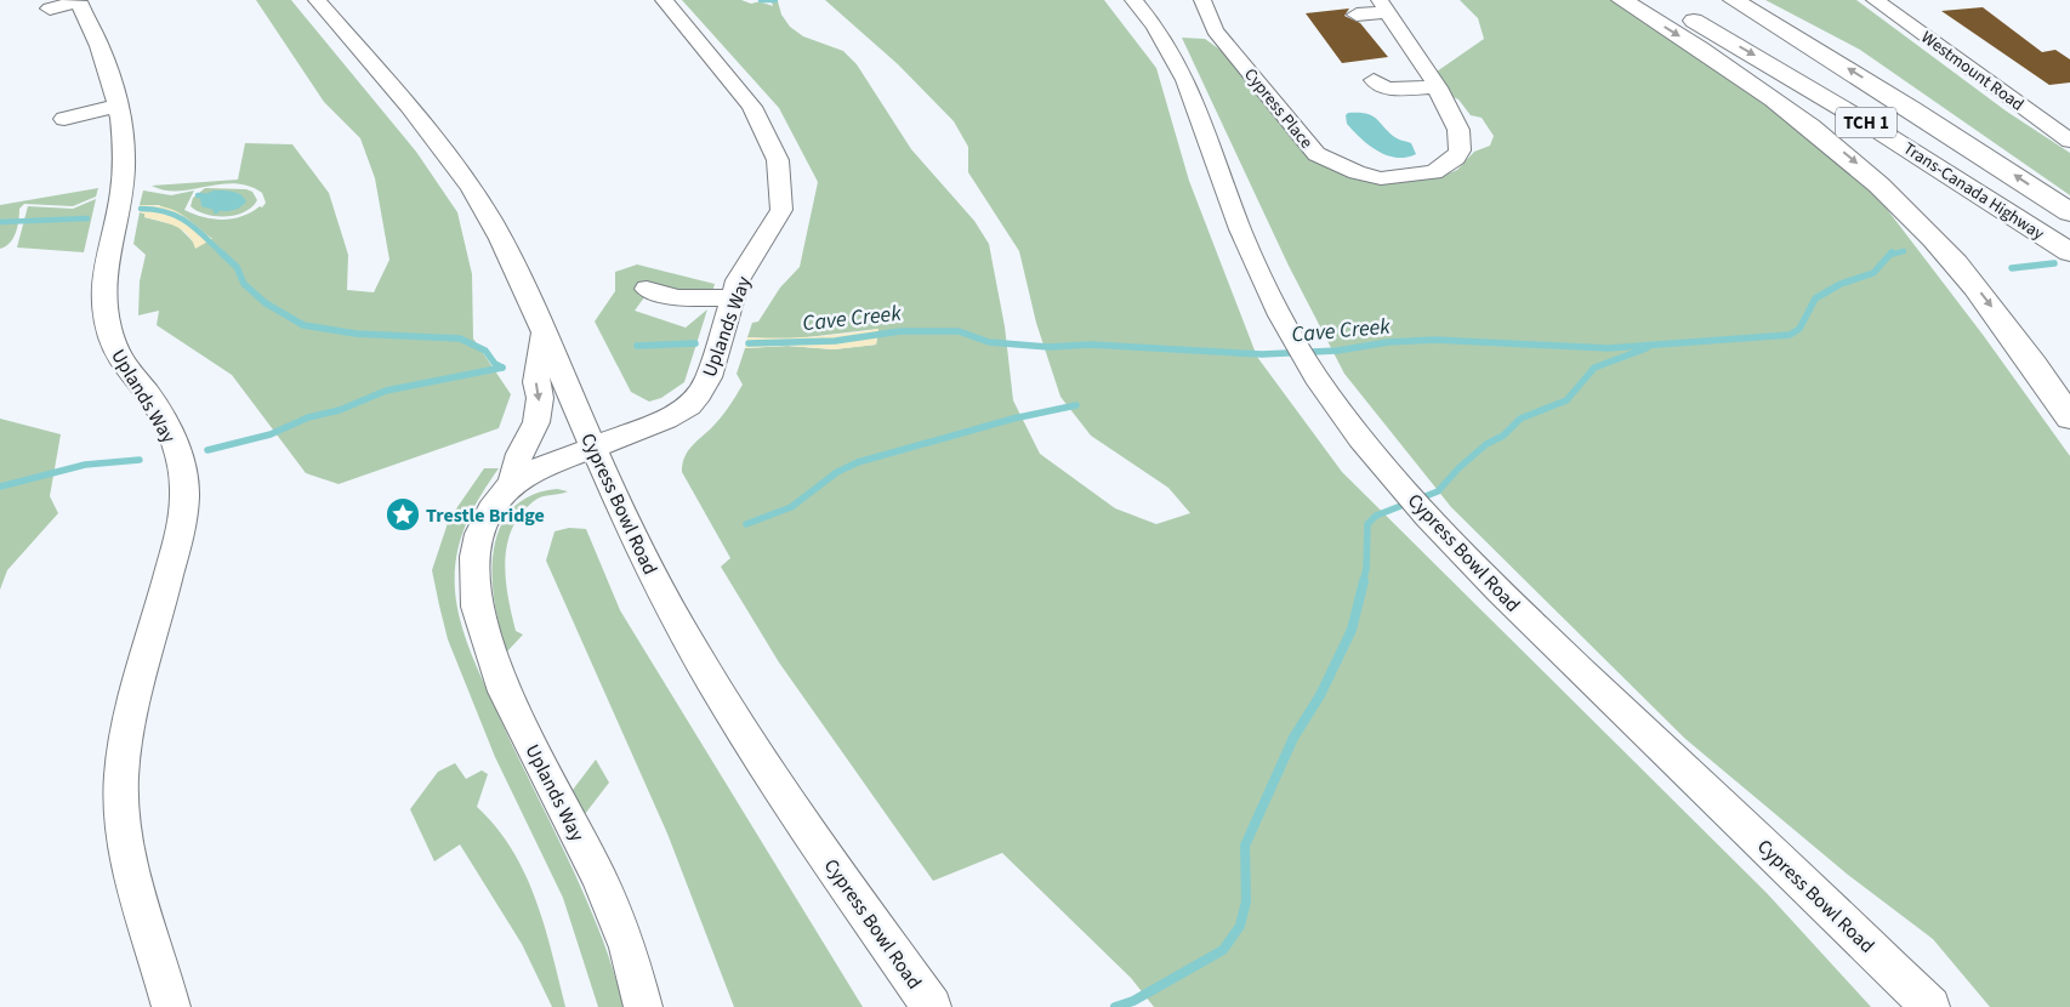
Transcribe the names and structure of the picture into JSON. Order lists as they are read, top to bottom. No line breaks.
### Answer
{"streets":{"highway":["TCH 1","Trans-Canada Highway"],"street":["Westmount Road","Cypress Place","Uplands Way","Cypress Bowl Road"]},"crossings":[["Uplands Way","Cypress Bowl Road"]],"water":["Cave Creek"],"places":{"place":["Trestle Bridge"]}}
